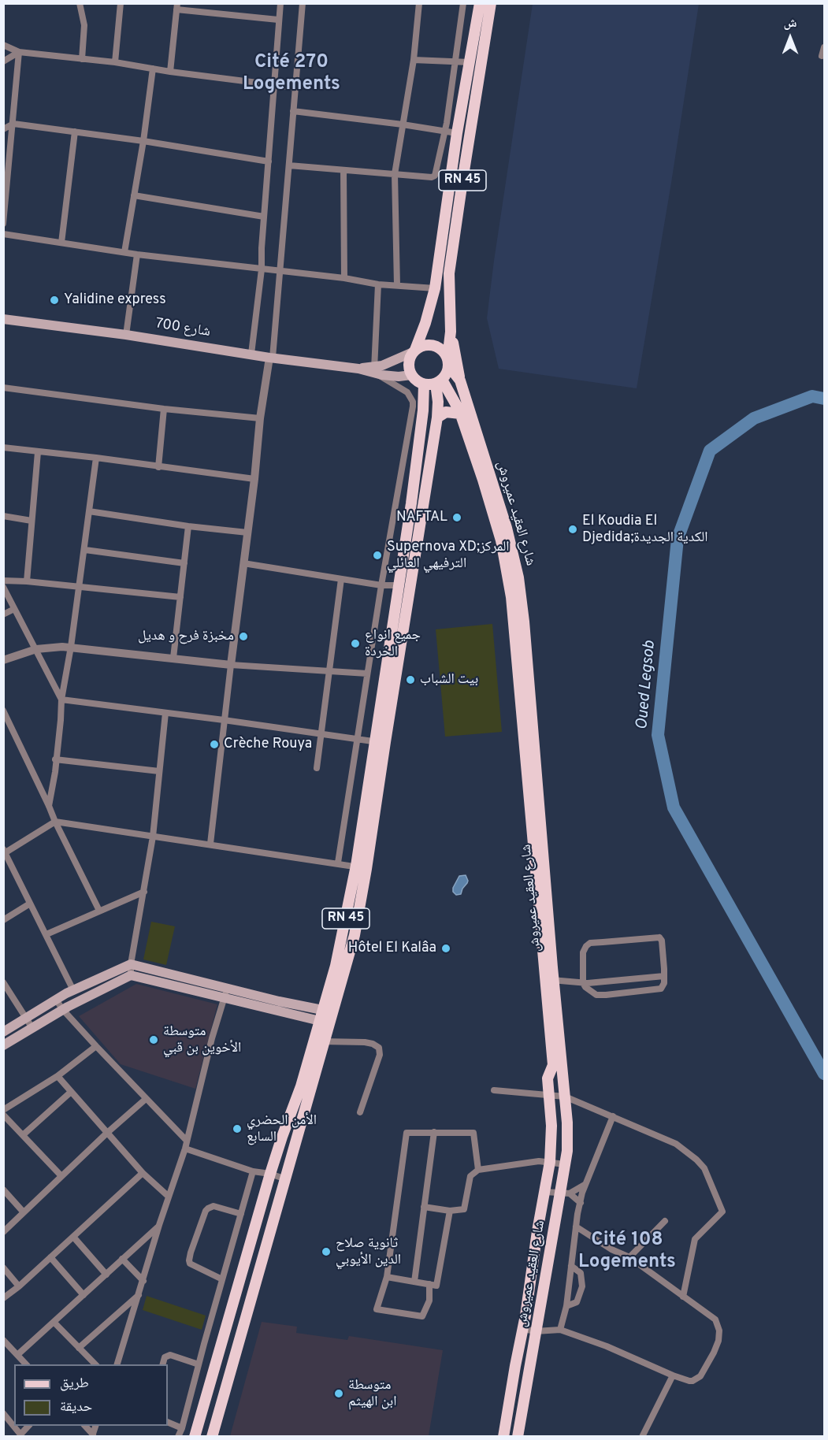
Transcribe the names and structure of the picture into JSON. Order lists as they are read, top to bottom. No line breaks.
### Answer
{"streets":{"main road":["RN 45","شارع 700","شارع العقيد عميروش"]},"crossings":[["RN 45","شارع العقيد عميروش"]],"districts":["Cité 270 Logements","Cité 108 Logements"],"water":["Oued Legsob"],"places":["Yalidine express","NAFTAL","El Koudia El Djedida;الكدية الجديدة","Supernova XD;المركز الترفيهي العائلي","مخبزة فرح و هديل","جميع انواع الخردة","بيت الشباب","Crèche Rouya","Hôtel El Kalâa","متوسطة الأخوين بن قبي","الأمن الحضري السابع","ثانوية صلاح الدين الأيوبي","متوسطة ابن الهيثم"],"legend":["طريق","حديقة"],"north":"top"}
